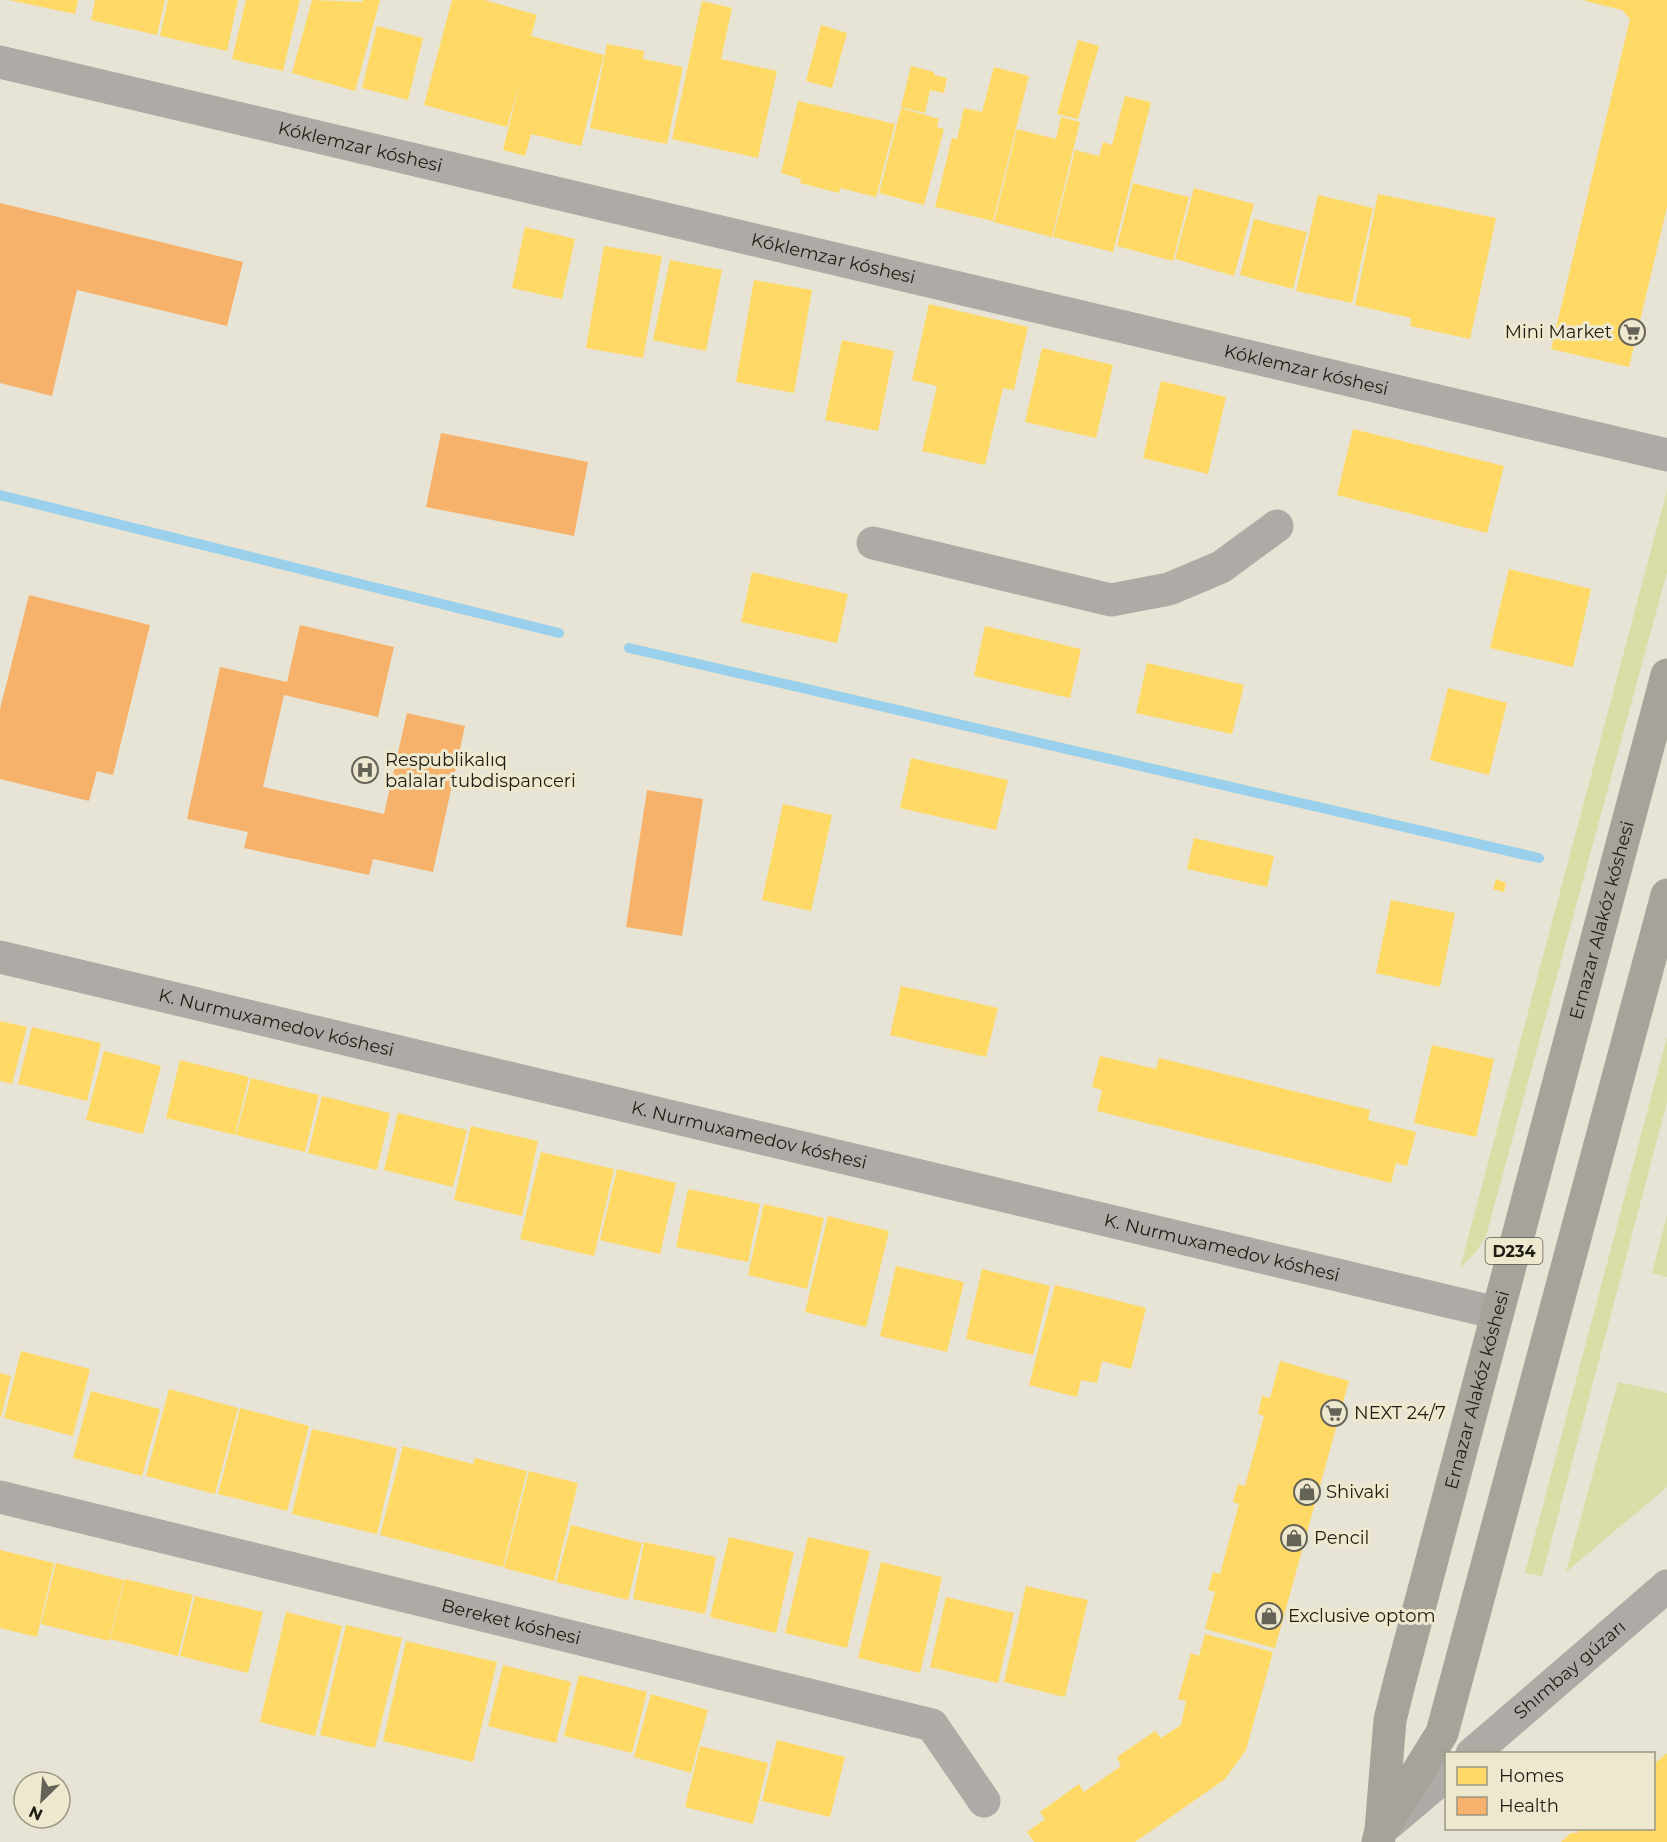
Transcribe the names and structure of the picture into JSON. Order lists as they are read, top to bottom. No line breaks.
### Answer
{"streets":{"main road":["Ernazar Alakóz kóshesi","D234"],"street":["Kóklemzar kóshesi","K. Nurmuxamedov kóshesi","Bereket kóshesi","Shımbay gúzarı"]},"crossings":[["Ernazar Alakóz kóshesi","K. Nurmuxamedov kóshesi"],["Ernazar Alakóz kóshesi","D234"]],"places":{"supermarket":["Mini Market","NEXT 24/7"],"hospital":["Respublikalıq balalar tubdispanceri"],"shop":["Shivaki","Pencil","Exclusive optom"]},"legend":["Homes","Health"],"north":"bottom left"}
